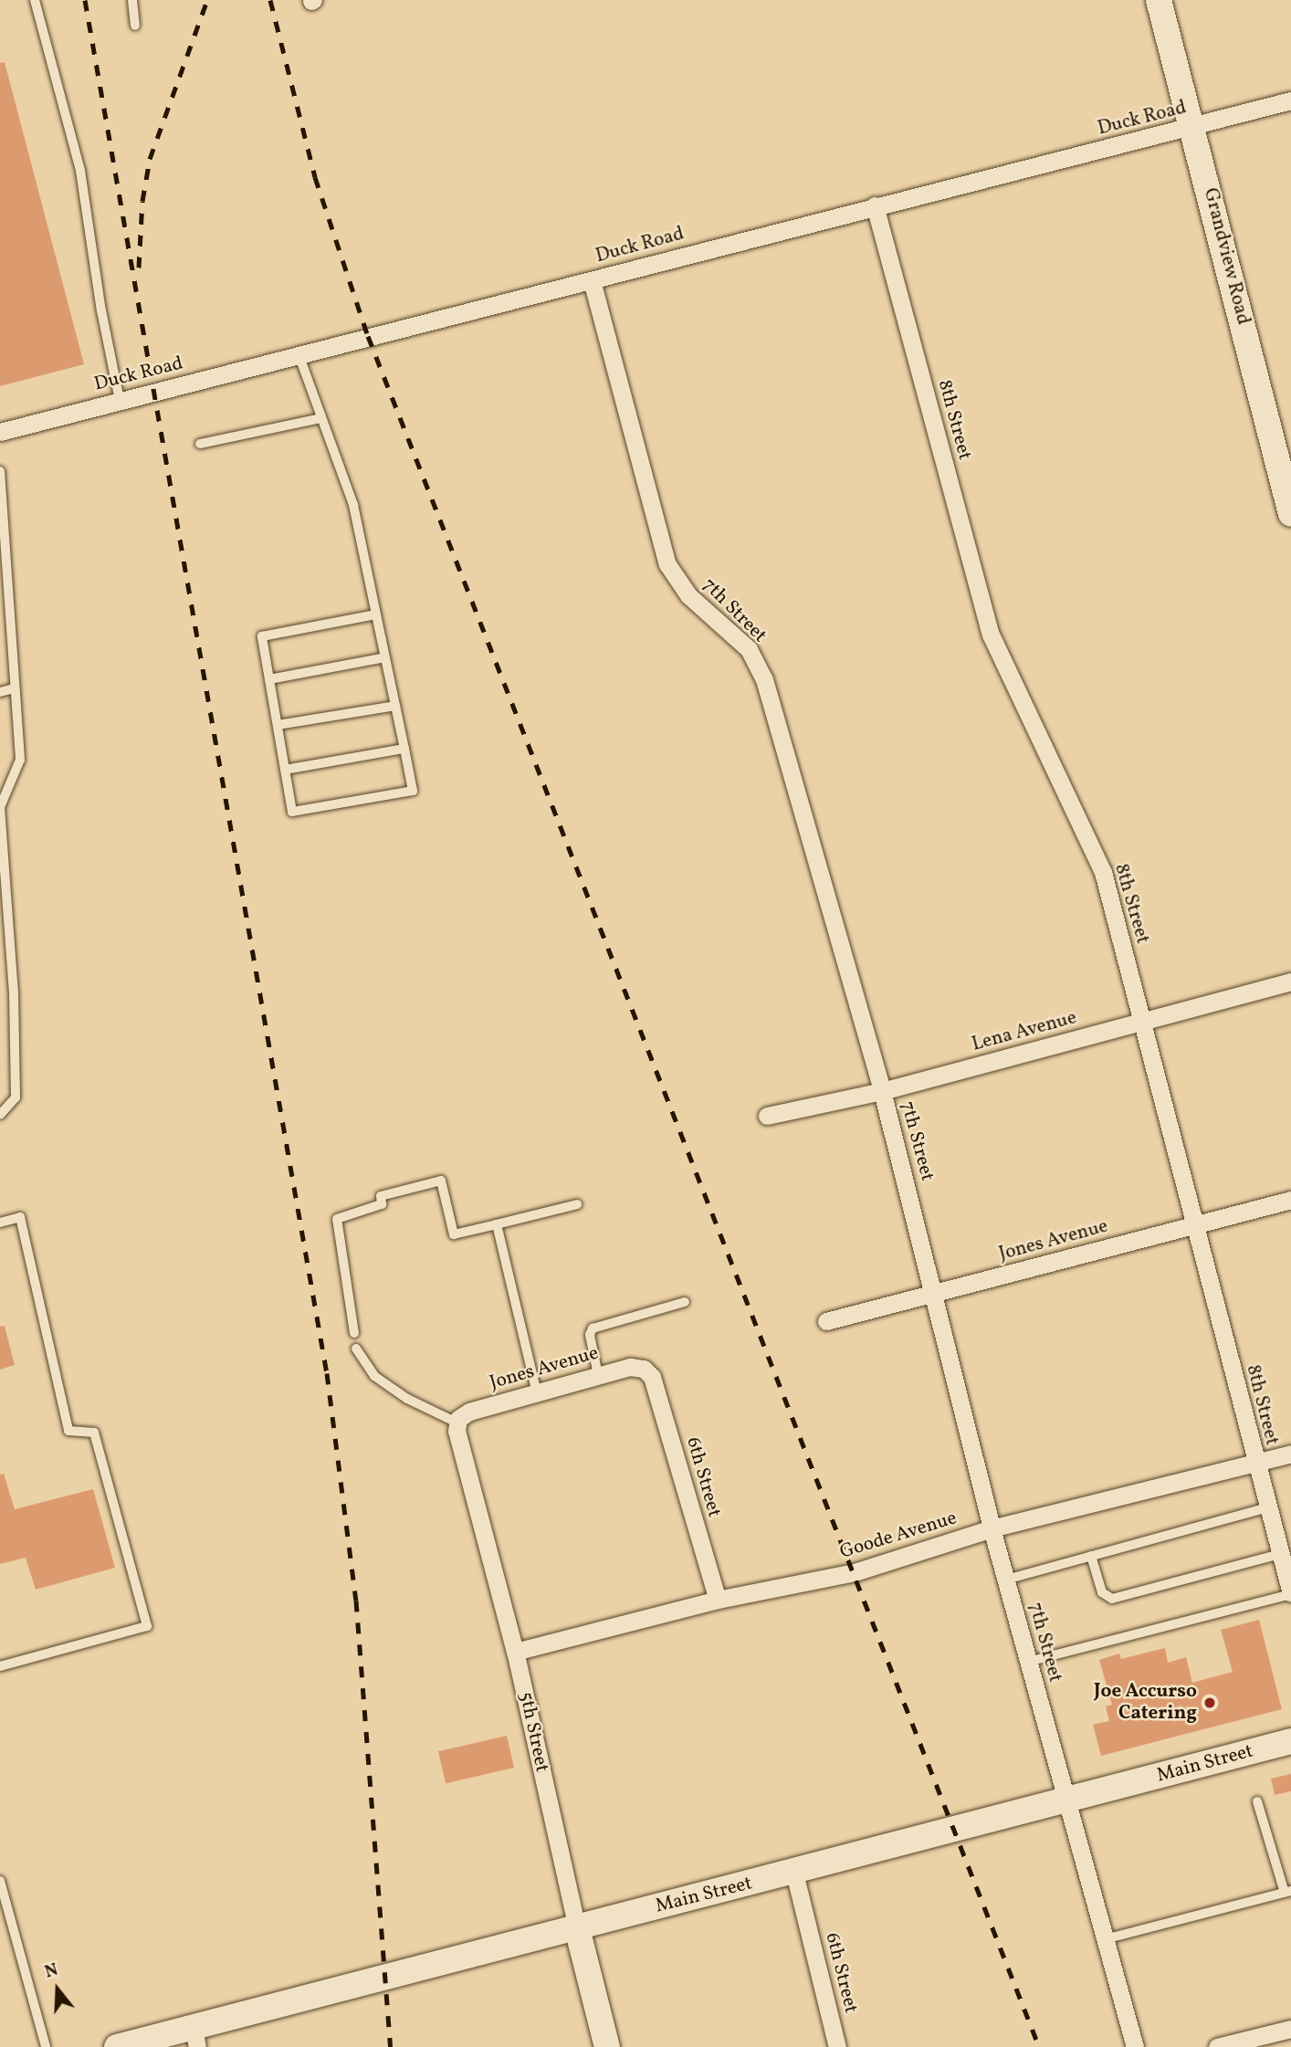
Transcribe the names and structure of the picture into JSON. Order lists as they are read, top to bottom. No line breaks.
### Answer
{"streets":{"main road":["Grandview Road","5th Street","Main Street"],"street":["Duck Road","8th Street","7th Street","Lena Avenue","Jones Avenue","6th Street","Goode Avenue"]},"crossings":[["Duck Road","Grandview Road"],["Duck Road","8th Street"],["Duck Road","7th Street"],["8th Street","Lena Avenue"],["8th Street","Jones Avenue"],["8th Street","Goode Avenue"],["7th Street","Lena Avenue"],["7th Street","Jones Avenue"],["7th Street","Goode Avenue"],["7th Street","Main Street"],["Jones Avenue","6th Street"],["Jones Avenue","5th Street"],["6th Street","Goode Avenue"],["6th Street","Main Street"],["Goode Avenue","5th Street"],["5th Street","Main Street"]],"places":["Joe Accurso Catering"],"north":"top"}
